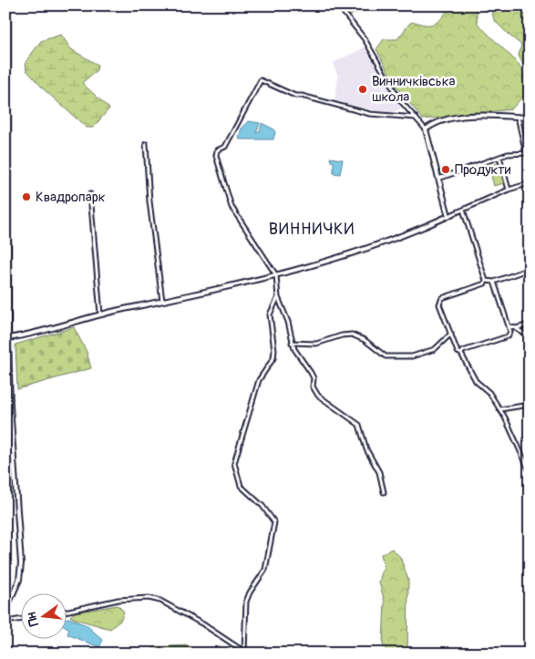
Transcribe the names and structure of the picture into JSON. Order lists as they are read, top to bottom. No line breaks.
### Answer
{"districts":["ВИННИЧКИ"],"places":["Винничківська школа","Продукти","Квадропарк"],"north":"left"}
